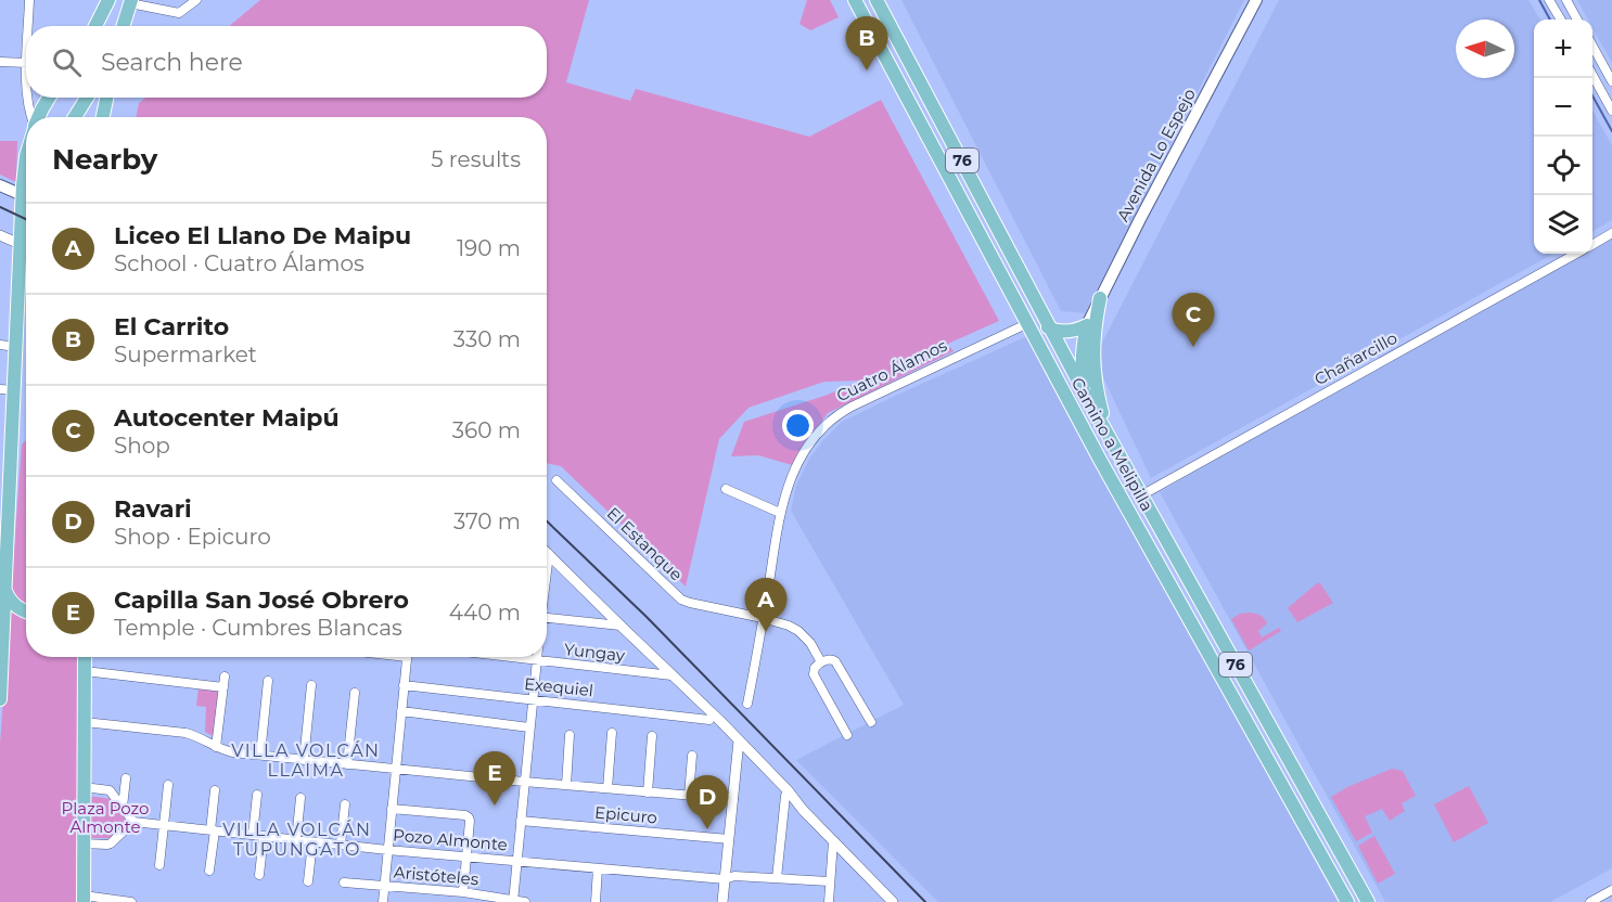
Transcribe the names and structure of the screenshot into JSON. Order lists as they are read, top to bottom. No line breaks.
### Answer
{"streets":{"main road":["Avenida Lo Espejo","76","Camino a Melipilla"],"street":["Chañarcillo","Cuatro Álamos","El Estanque","Yungay","Exequiel","Epicuro","Pozo Almonte","Aristóteles"]},"crossings":[["Chañarcillo","Camino a Melipilla"],["Cuatro Álamos","Camino a Melipilla"],["Cuatro Álamos","El Estanque"]],"districts":["VILLA VOLCÁN LLAIMA","VILLA VOLCÁN TUPUNGATO"],"parks":["Plaza Pozo Almonte"],"north":"left","page":{"pins":["B","C","A","E","D"],"map_buttons":["+","−"],"search":"Search here","heading":["Nearby","5 results"],"list":[{"mark":"A","name":"Liceo El Llano De Maipu","note":"School · Cuatro Álamos","value":"190 m"},{"mark":"B","name":"El Carrito","note":"Supermarket","value":"330 m"},{"mark":"C","name":"Autocenter Maipú","note":"Shop","value":"360 m"},{"mark":"D","name":"Ravari","note":"Shop · Epicuro","value":"370 m"},{"mark":"E","name":"Capilla San José Obrero","note":"Temple · Cumbres Blancas","value":"440 m"}]}}
